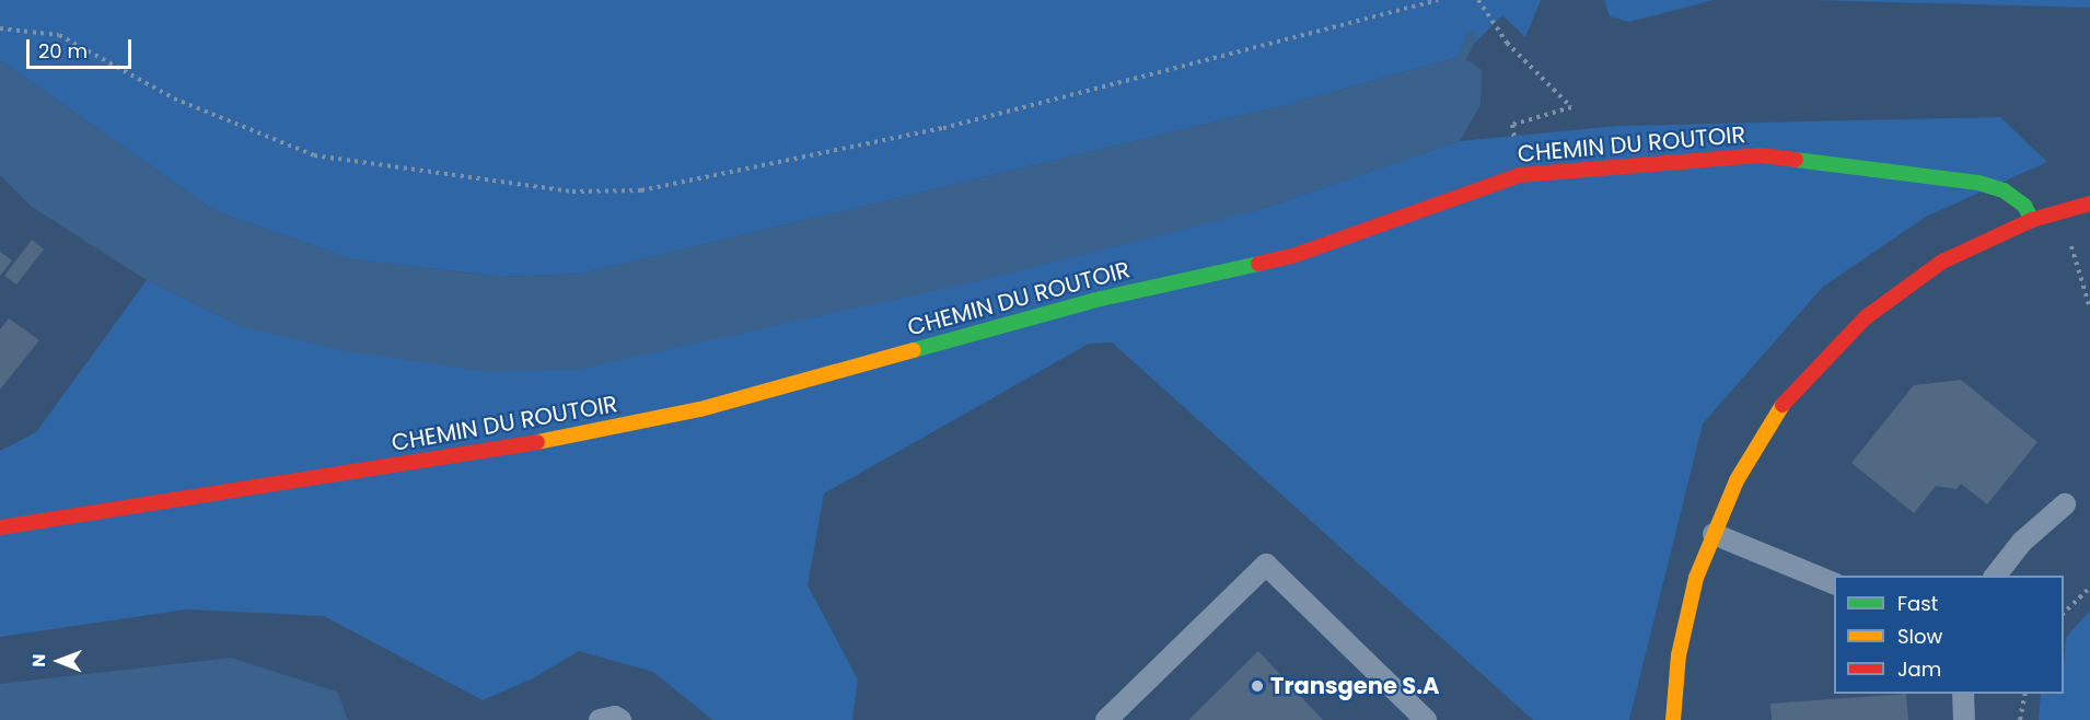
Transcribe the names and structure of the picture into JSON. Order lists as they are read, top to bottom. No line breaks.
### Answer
{"streets":{"street":["CHEMIN DU ROUTOIR"]},"places":["Transgene S.A"],"legend":["Fast","Slow","Jam"],"scale_bar":"20 m","north":"left"}
